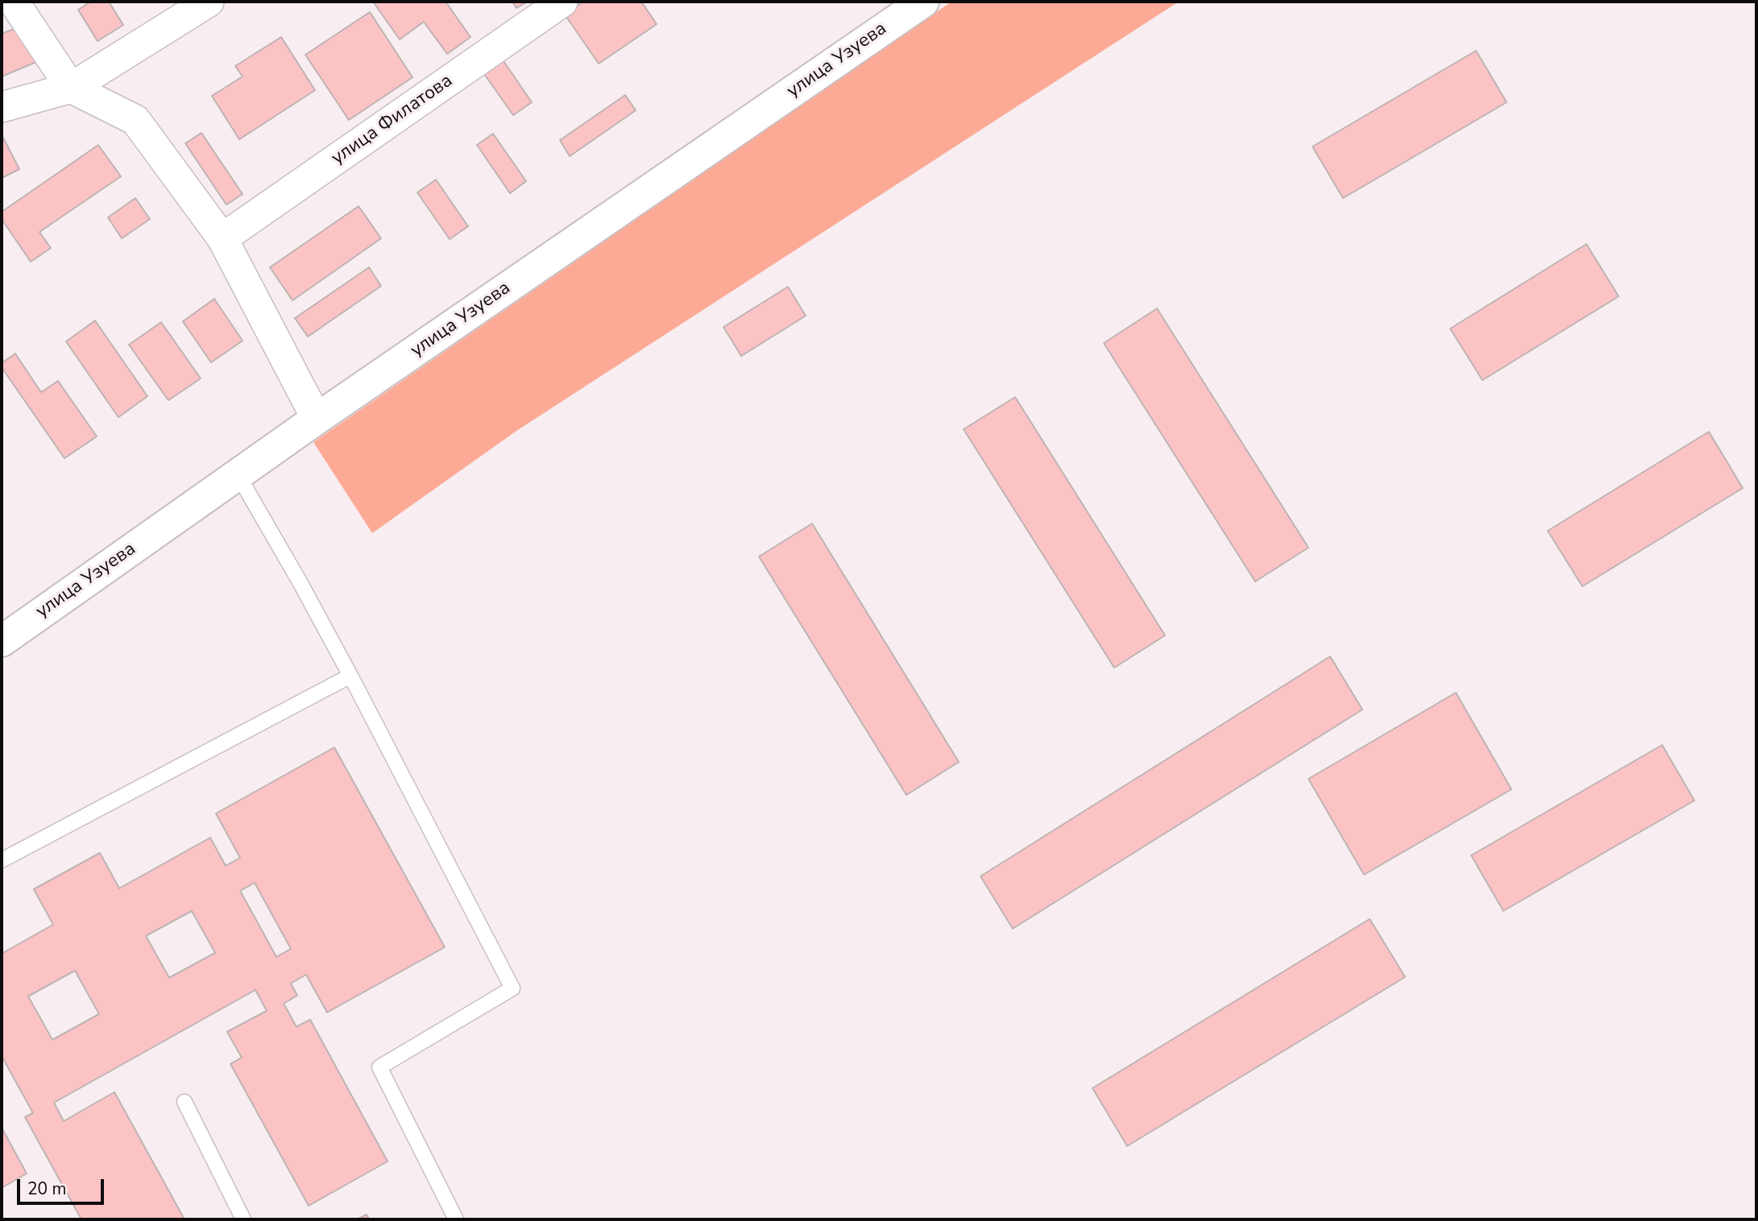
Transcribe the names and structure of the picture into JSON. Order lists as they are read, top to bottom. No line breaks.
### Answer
{"streets":{"main road":["улица Узуева"],"street":["улица Филатова"]},"scale_bar":"20 m"}
